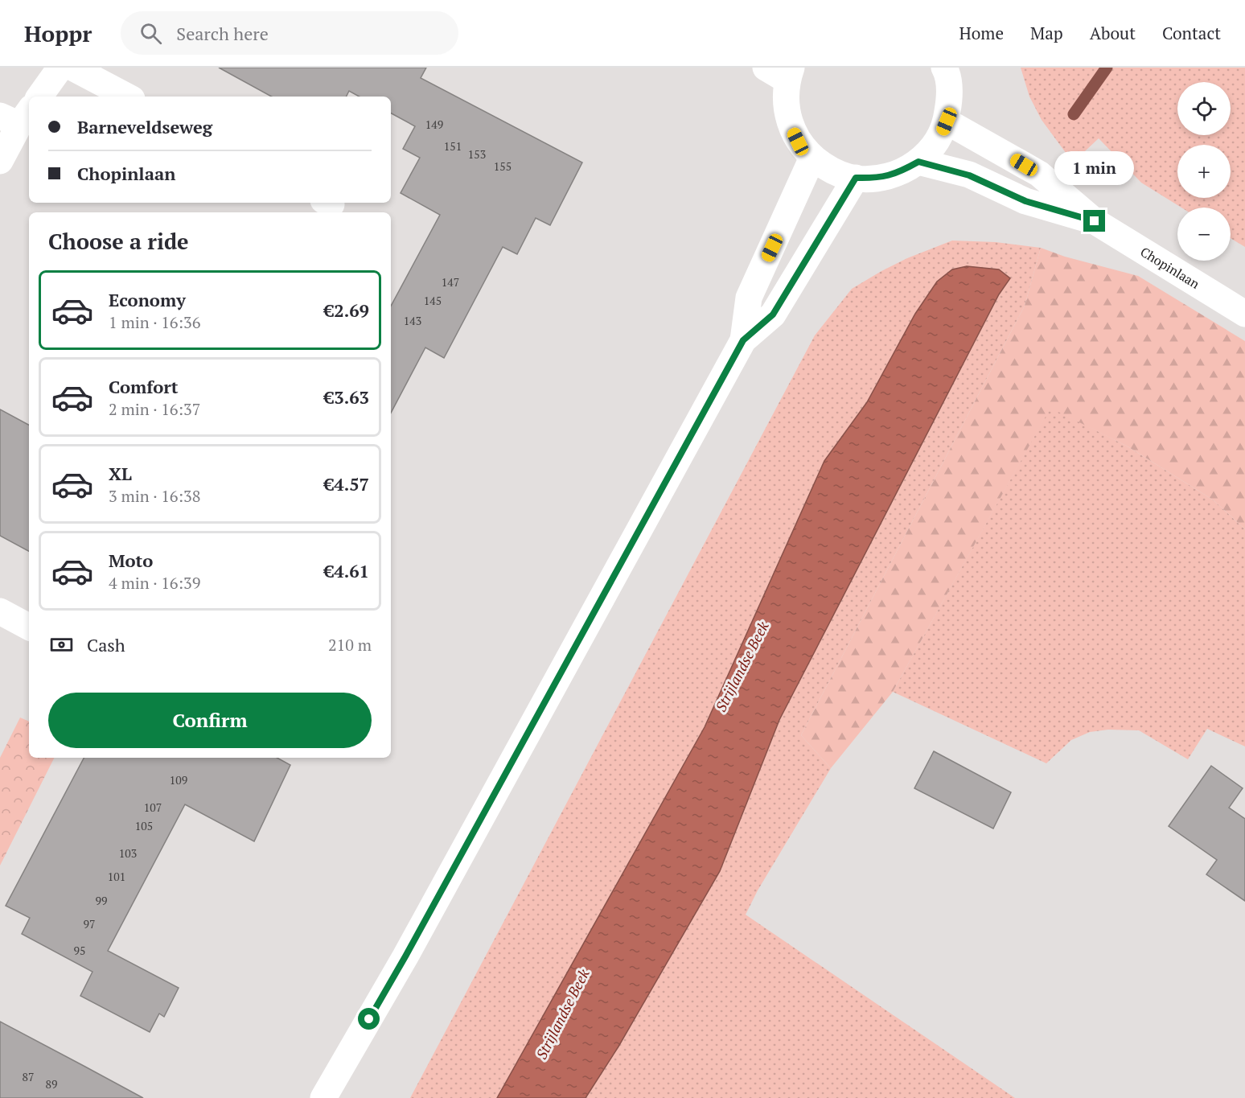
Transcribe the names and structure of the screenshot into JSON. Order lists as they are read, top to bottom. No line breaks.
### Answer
{"streets":{"main road":["Chopinlaan"]},"water":["Strijlandse Beek"],"house_numbers":["149","151","153","155","147","145","143","109","107","105","103","101","99","97","95","87","89"],"page":{"header":"Hoppr","search":"Search here","nav":["Home","Map","About","Contact"],"map_buttons":["+","−"],"banner":["Barneveldseweg","Chopinlaan"],"bubble":"1 min","heading":"Choose a ride","list":[{"name":"Economy","note":"1 min · 16:36","value":"€2.69"},{"name":"Comfort","note":"2 min · 16:37","value":"€3.63"},{"name":"XL","note":"3 min · 16:38","value":"€4.57"},{"name":"Moto","note":"4 min · 16:39","value":"€4.61"}],"pay":["Cash","210 m"],"buttons":"Confirm"}}
